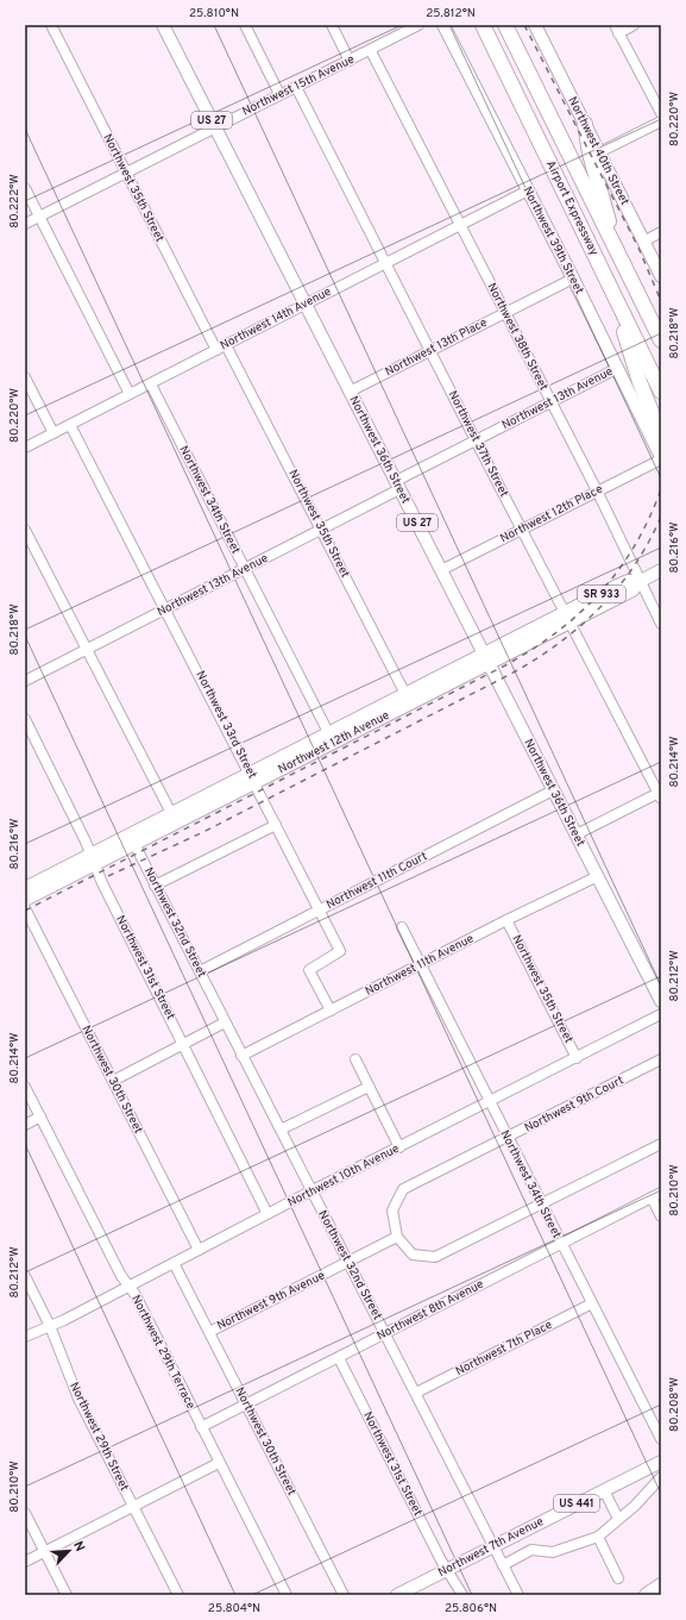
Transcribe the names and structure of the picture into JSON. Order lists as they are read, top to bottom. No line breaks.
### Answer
{"streets":{"highway":["Airport Expressway"],"main road":["US 27","Northwest 40th Street","Northwest 39th Street","Northwest 36th Street","SR 933","Northwest 12th Avenue","US 441","Northwest 7th Avenue"],"street":["Northwest 15th Avenue","Northwest 35th Street","Northwest 14th Avenue","Northwest 38th Street","Northwest 13th Place","Northwest 13th Avenue","Northwest 37th Street","Northwest 34th Street","Northwest 12th Place","Northwest 33rd Street","Northwest 11th Court","Northwest 32nd Street","Northwest 11th Avenue","Northwest 31st Street","Northwest 30th Street","Northwest 9th Court","Northwest 10th Avenue","Northwest 9th Avenue","Northwest 8th Avenue","Northwest 7th Place","Northwest 29th Terrace","Northwest 29th Street"]},"crossings":[["Northwest 15th Avenue","Northwest 35th Street"],["Northwest 15th Avenue","Northwest 38th Street"],["Northwest 15th Avenue","Northwest 37th Street"],["Northwest 15th Avenue","Northwest 36th Street"],["Northwest 35th Street","Northwest 14th Avenue"],["Northwest 35th Street","Northwest 13th Avenue"],["Northwest 35th Street","Northwest 12th Avenue"],["Northwest 35th Street","Northwest 11th Avenue"],["Northwest 35th Street","Northwest 10th Avenue"],["Northwest 39th Street","Northwest 14th Avenue"],["Northwest 39th Street","Northwest 13th Place"],["Northwest 39th Street","Northwest 13th Avenue"],["Northwest 39th Street","Northwest 12th Place"],["Northwest 14th Avenue","Northwest 38th Street"],["Northwest 14th Avenue","Northwest 37th Street"],["Northwest 14th Avenue","Northwest 36th Street"],["Northwest 14th Avenue","Northwest 34th Street"],["Northwest 14th Avenue","Northwest 33rd Street"],["Northwest 38th Street","Northwest 13th Place"],["Northwest 38th Street","Northwest 13th Avenue"],["Northwest 38th Street","Northwest 12th Place"],["Northwest 38th Street","Northwest 12th Avenue"],["Northwest 13th Place","Northwest 37th Street"],["Northwest 13th Place","Northwest 36th Street"],["Northwest 13th Avenue","Northwest 37th Street"],["Northwest 13th Avenue","Northwest 36th Street"],["Northwest 13th Avenue","Northwest 34th Street"],["Northwest 13th Avenue","Northwest 33rd Street"],["Northwest 37th Street","Northwest 12th Place"],["Northwest 37th Street","Northwest 12th Avenue"],["Northwest 36th Street","Northwest 12th Place"],["Northwest 36th Street","Northwest 12th Avenue"],["Northwest 36th Street","Northwest 11th Court"],["Northwest 36th Street","Northwest 11th Avenue"],["Northwest 34th Street","Northwest 12th Avenue"],["Northwest 34th Street","Northwest 11th Avenue"],["Northwest 34th Street","Northwest 9th Court"],["Northwest 34th Street","Northwest 10th Avenue"],["Northwest 34th Street","Northwest 8th Avenue"],["Northwest 34th Street","Northwest 7th Place"],["Northwest 33rd Street","Northwest 12th Avenue"],["Northwest 33rd Street","Northwest 11th Court"],["Northwest 33rd Street","Northwest 11th Avenue"],["Northwest 12th Avenue","Northwest 32nd Street"],["Northwest 12th Avenue","Northwest 31st Street"],["Northwest 11th Court","Northwest 32nd Street"],["Northwest 32nd Street","Northwest 11th Avenue"],["Northwest 32nd Street","Northwest 10th Avenue"],["Northwest 32nd Street","Northwest 9th Avenue"],["Northwest 32nd Street","Northwest 8th Avenue"],["Northwest 32nd Street","Northwest 7th Place"],["Northwest 32nd Street","Northwest 7th Avenue"],["Northwest 31st Street","Northwest 10th Avenue"],["Northwest 31st Street","Northwest 8th Avenue"],["Northwest 31st Street","Northwest 7th Avenue"],["Northwest 30th Street","Northwest 10th Avenue"],["Northwest 30th Street","Northwest 9th Avenue"],["Northwest 30th Street","Northwest 8th Avenue"],["Northwest 9th Court","Northwest 9th Avenue"],["Northwest 10th Avenue","Northwest 29th Terrace"],["Northwest 10th Avenue","Northwest 29th Street"],["Northwest 8th Avenue","Northwest 29th Terrace"]],"north":"top right","coordinates":["25.810°N","25.812°N","80.220°W","80.222°W","80.218°W","80.216°W","80.214°W","80.212°W","80.210°W","80.208°W","25.804°N","25.806°N"]}
